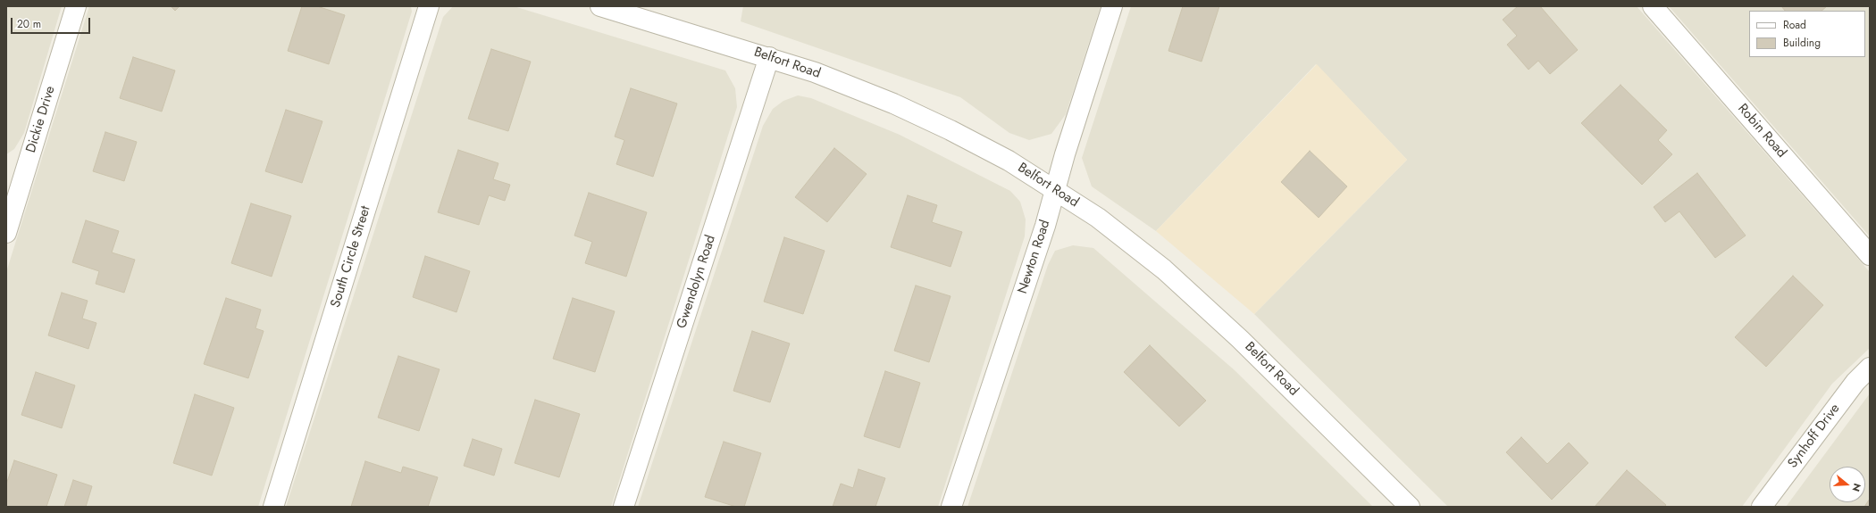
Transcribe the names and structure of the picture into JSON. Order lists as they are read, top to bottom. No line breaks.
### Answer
{"streets":{"street":["Belfort Road","Dickie Drive","Robin Road","South Circle Street","Newton Road","Gwendolyn Road","Synhoff Drive"]},"crossings":[["Belfort Road","Newton Road"],["Belfort Road","Gwendolyn Road"]],"legend":["Road","Building"],"scale_bar":"20 m","north":"right"}
